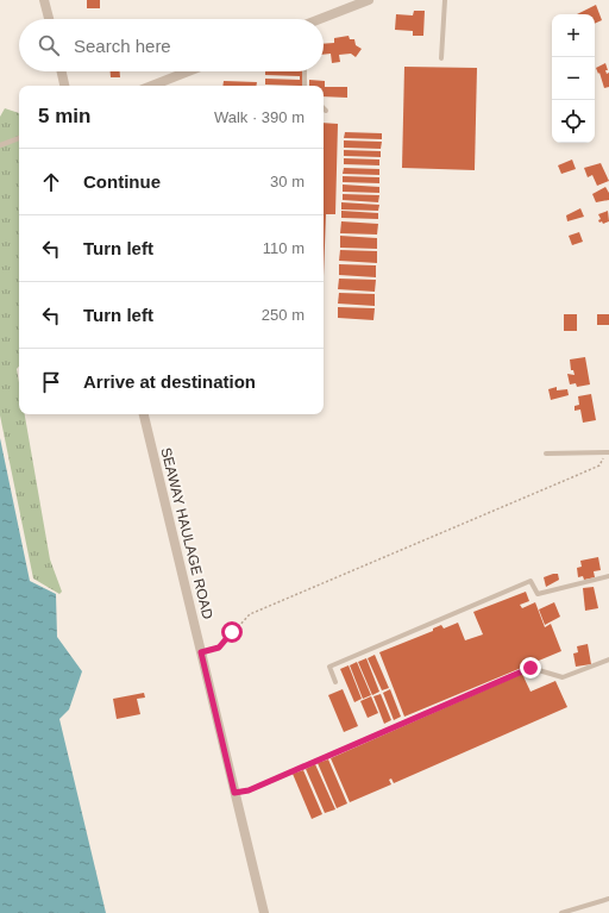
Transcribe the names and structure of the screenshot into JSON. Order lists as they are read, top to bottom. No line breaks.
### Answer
{"streets":{"street":["SEAWAY HAULAGE ROAD"]},"page":{"map_buttons":["+","−"],"search":"Search here","heading":["5 min","Walk · 390 m"],"list":[["Continue","30 m"],["Turn left","110 m"],["Turn left","250 m"],"Arrive at destination"]}}
